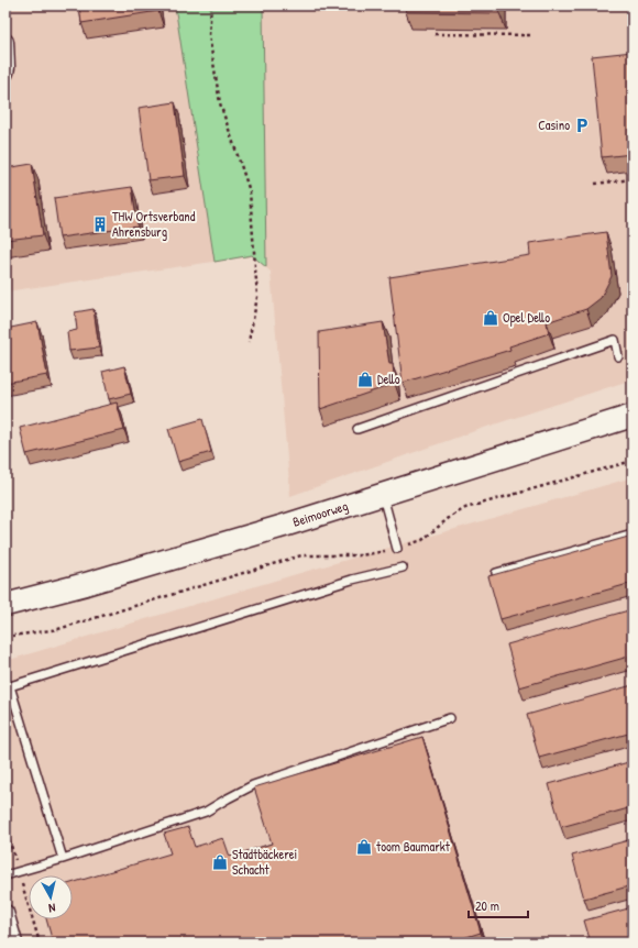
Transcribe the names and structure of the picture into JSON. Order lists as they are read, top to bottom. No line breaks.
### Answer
{"streets":{"main road":["Beimoorweg"]},"places":{"parking":["Casino"],"building":["THW Ortsverband Ahrensburg"],"shop":["Opel Dello","Dello","toom Baumarkt","Stadtbäckerei Schacht"]},"scale_bar":"20 m","north":"bottom"}
